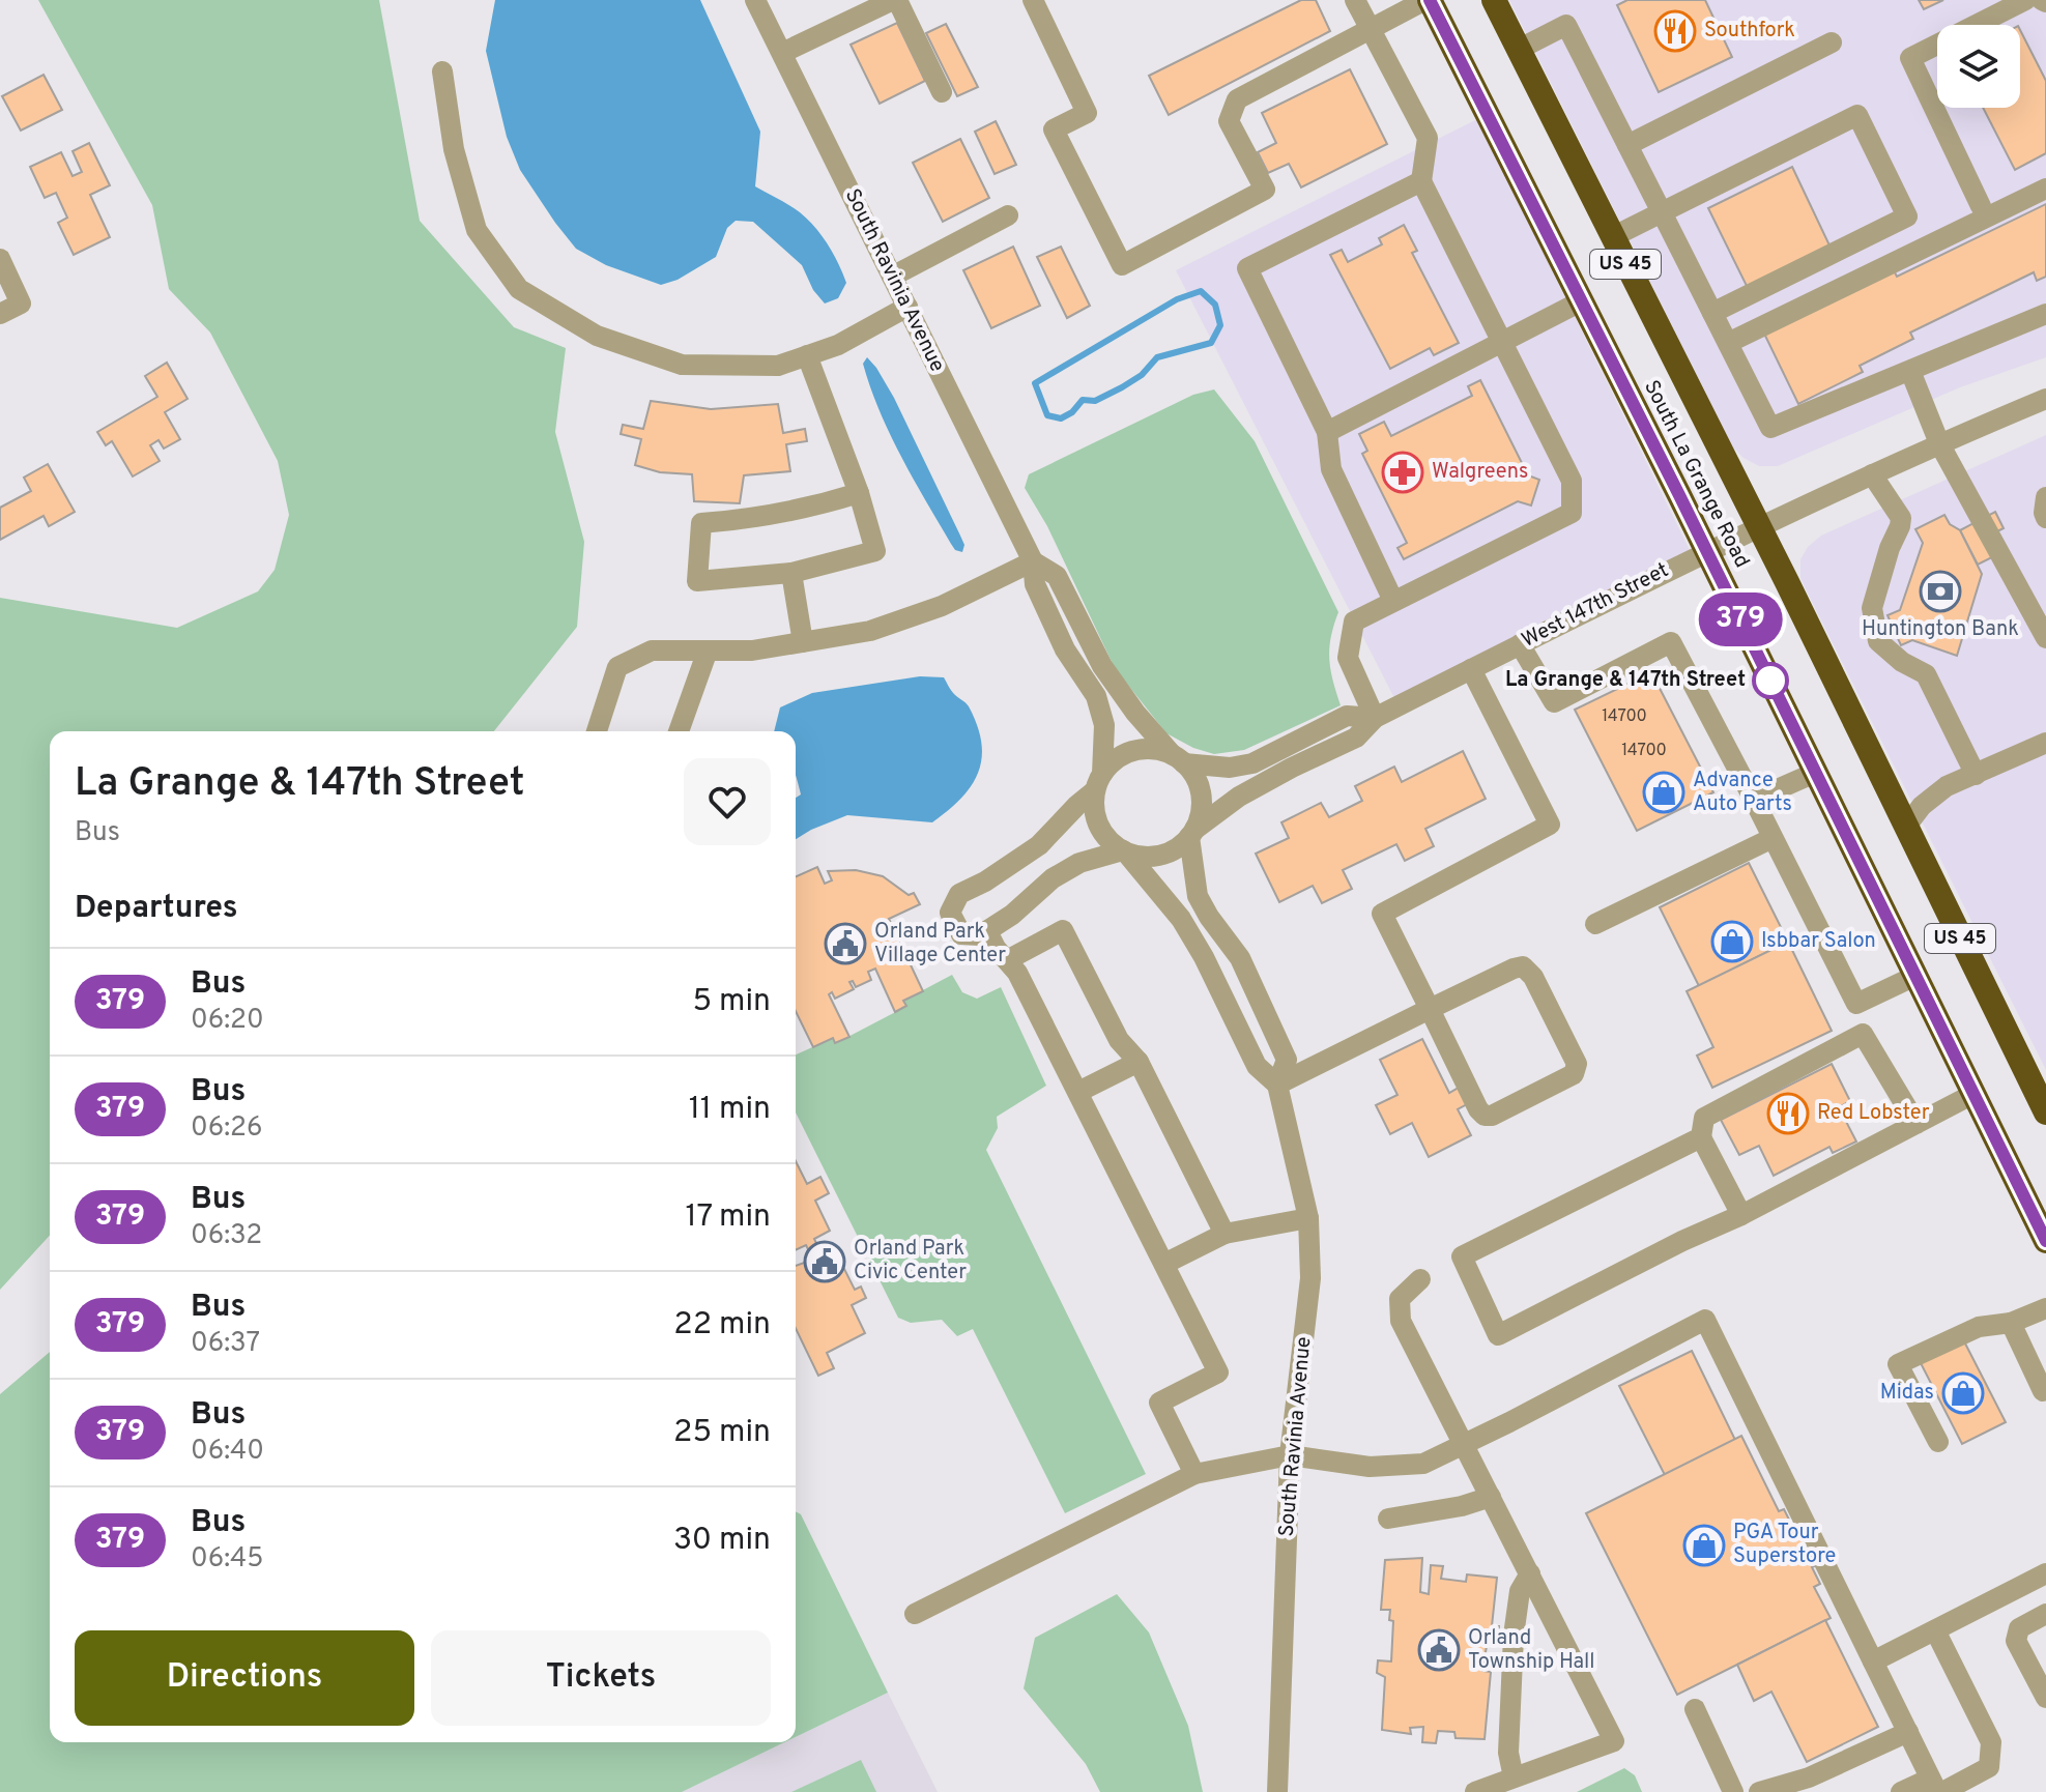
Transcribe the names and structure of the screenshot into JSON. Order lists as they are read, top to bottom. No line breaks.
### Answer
{"streets":{"highway":["US 45","South La Grange Road"],"street":["South Ravinia Avenue","West 147th Street"]},"crossings":[["South Ravinia Avenue","West 147th Street"],["South La Grange Road","West 147th Street"]],"places":{"restaurant":["Southfork","Red Lobster"],"pharmacy":["Walgreens"],"bank":["Huntington Bank"],"other":["La Grange & 147th Street"],"shop":["Advance Auto Parts","Isbbar Salon","Midas","PGA Tour Superstore"],"public building":["Orland Park Village Center","Orland Park Civic Center","Orland Township Hall"]},"lines":["bus line 379"],"house_numbers":["14700","14700"],"page":{"on_map":"379","heading":[["La Grange & 147th Street","Bus"],"Departures"],"list":[{"mark":"379","name":"Bus","note":"06:20","value":"5 min"},{"mark":"379","name":"Bus","note":"06:26","value":"11 min"},{"mark":"379","name":"Bus","note":"06:32","value":"17 min"},{"mark":"379","name":"Bus","note":"06:37","value":"22 min"},{"mark":"379","name":"Bus","note":"06:40","value":"25 min"},{"mark":"379","name":"Bus","note":"06:45","value":"30 min"}],"buttons":["Directions","Tickets"]}}
